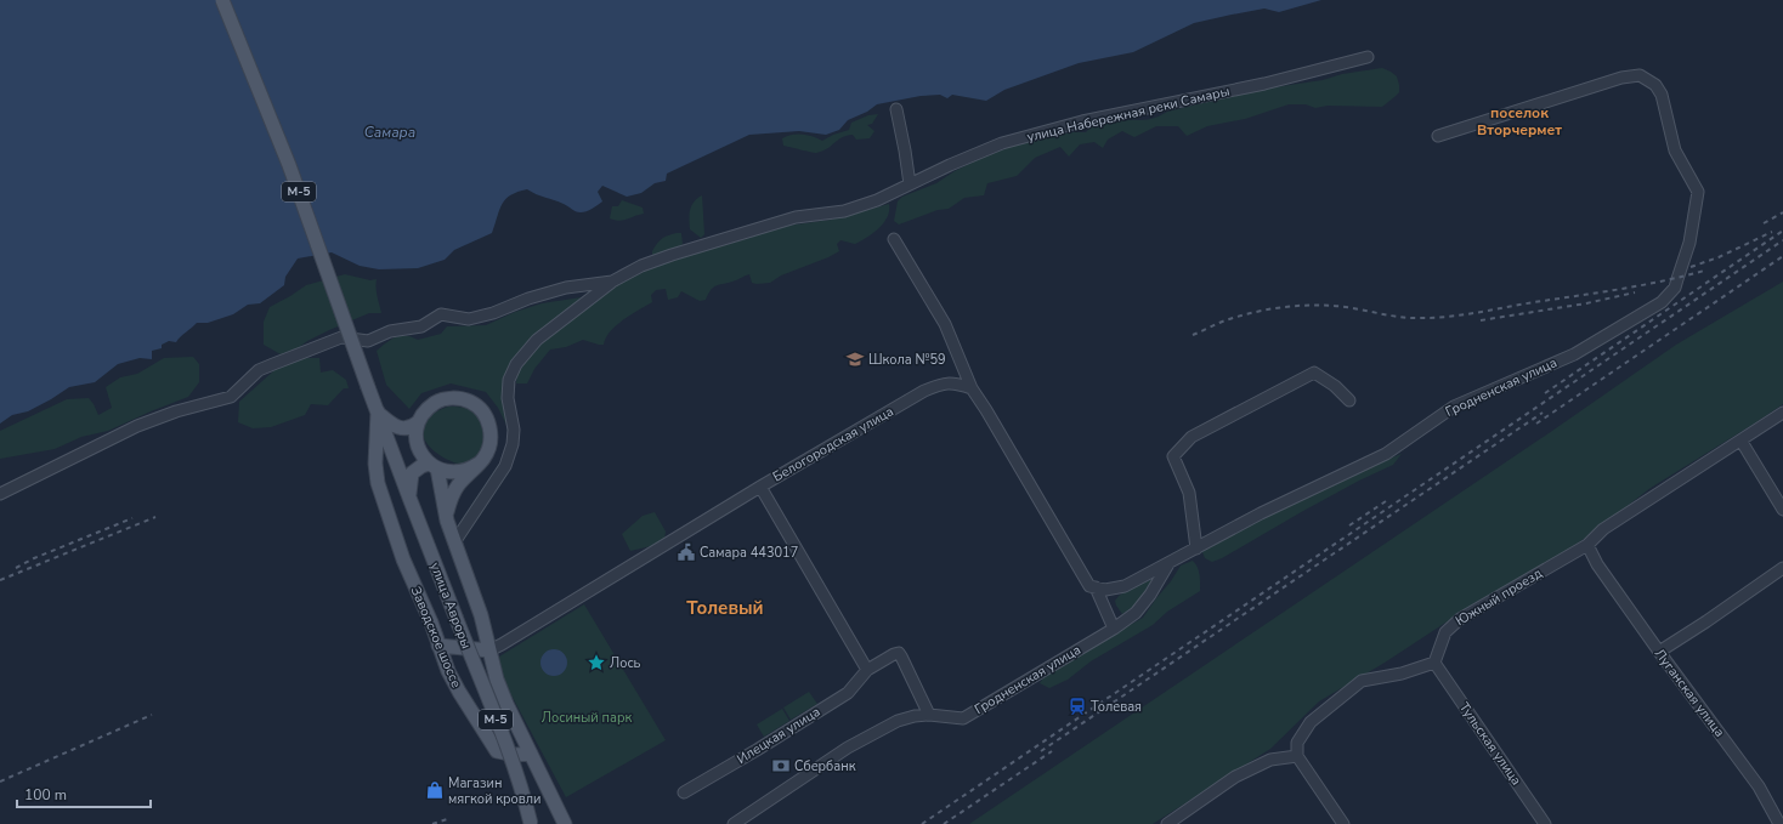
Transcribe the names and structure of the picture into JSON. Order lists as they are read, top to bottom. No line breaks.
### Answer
{"streets":{"main road":["М-5","улица Авроры","Заводское шоссе"],"street":["улица Набережная реки Самары","Гродненская улица","Белогородская улица","Южный проезд","Луганская улица","Илецкая улица","Тульская улица"]},"crossings":[["Гродненская улица","Илецкая улица"],["Южный проезд","Луганская улица"],["Южный проезд","Тульская улица"],["улица Авроры","Заводское шоссе"]],"districts":["поселок Вторчермет","Толевый"],"water":["Самара"],"parks":["Лосиный парк"],"places":{"school or university":["Школа №59"],"public building":["Самара 443017"],"place":["Лось"],"station":["Толевая"],"bank":["Сбербанк"],"shop":["Магазин мягкой кровли"]},"scale_bar":"100 m"}
